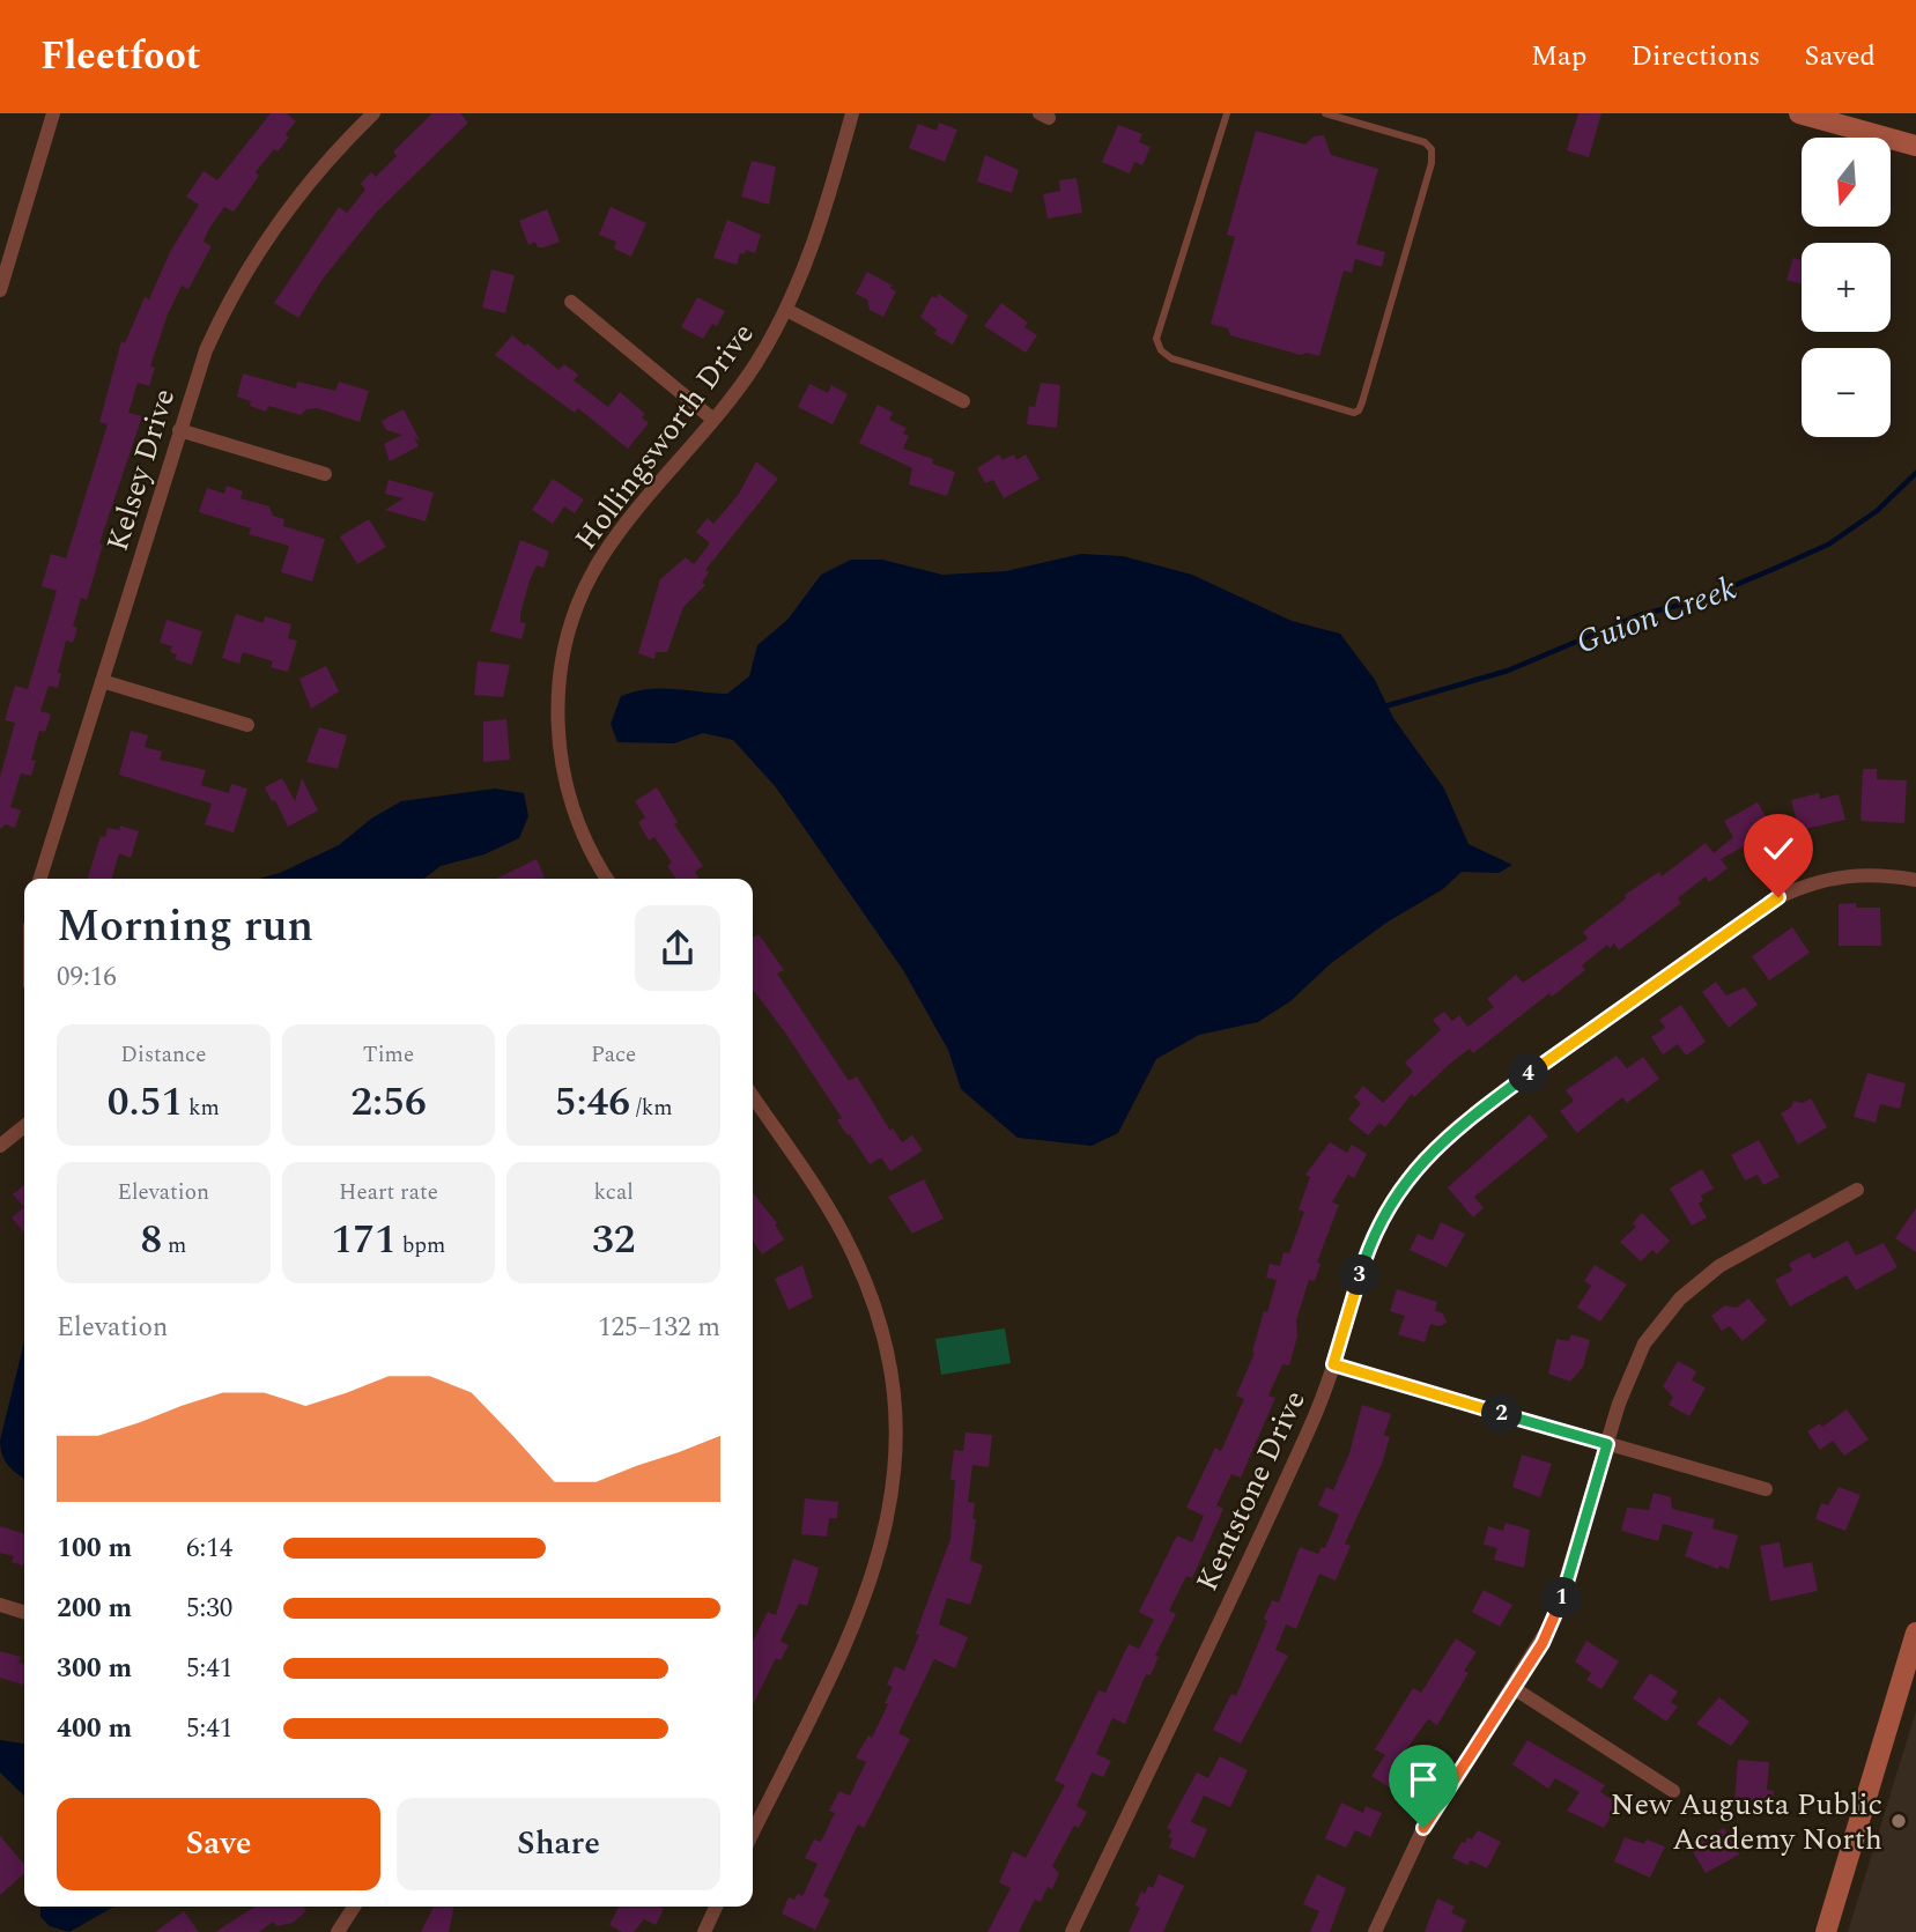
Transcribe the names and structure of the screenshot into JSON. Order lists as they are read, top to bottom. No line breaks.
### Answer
{"streets":{"street":["Hollingsworth Drive","Kelsey Drive","Kentstone Drive"]},"water":["Guion Creek"],"places":["New Augusta Public Academy North"],"north":"bottom","page":{"header":"Fleetfoot","nav":["Map","Directions","Saved"],"map_buttons":["+","−"],"heading":["Morning run","09:16"],"stats":[["Distance","0.51 km"],["Time","2:56"],["Pace","5:46 /km"],["Elevation","8 m"],["Heart rate","171 bpm"],["kcal","32"]],"pins":["4","3","2","1"],"chart":["Elevation","125–132 m"],"list":[{"name":"100 m","note":"6:14"},{"name":"200 m","note":"5:30"},{"name":"300 m","note":"5:41"},{"name":"400 m","note":"5:41"}],"buttons":["Save","Share"]}}
